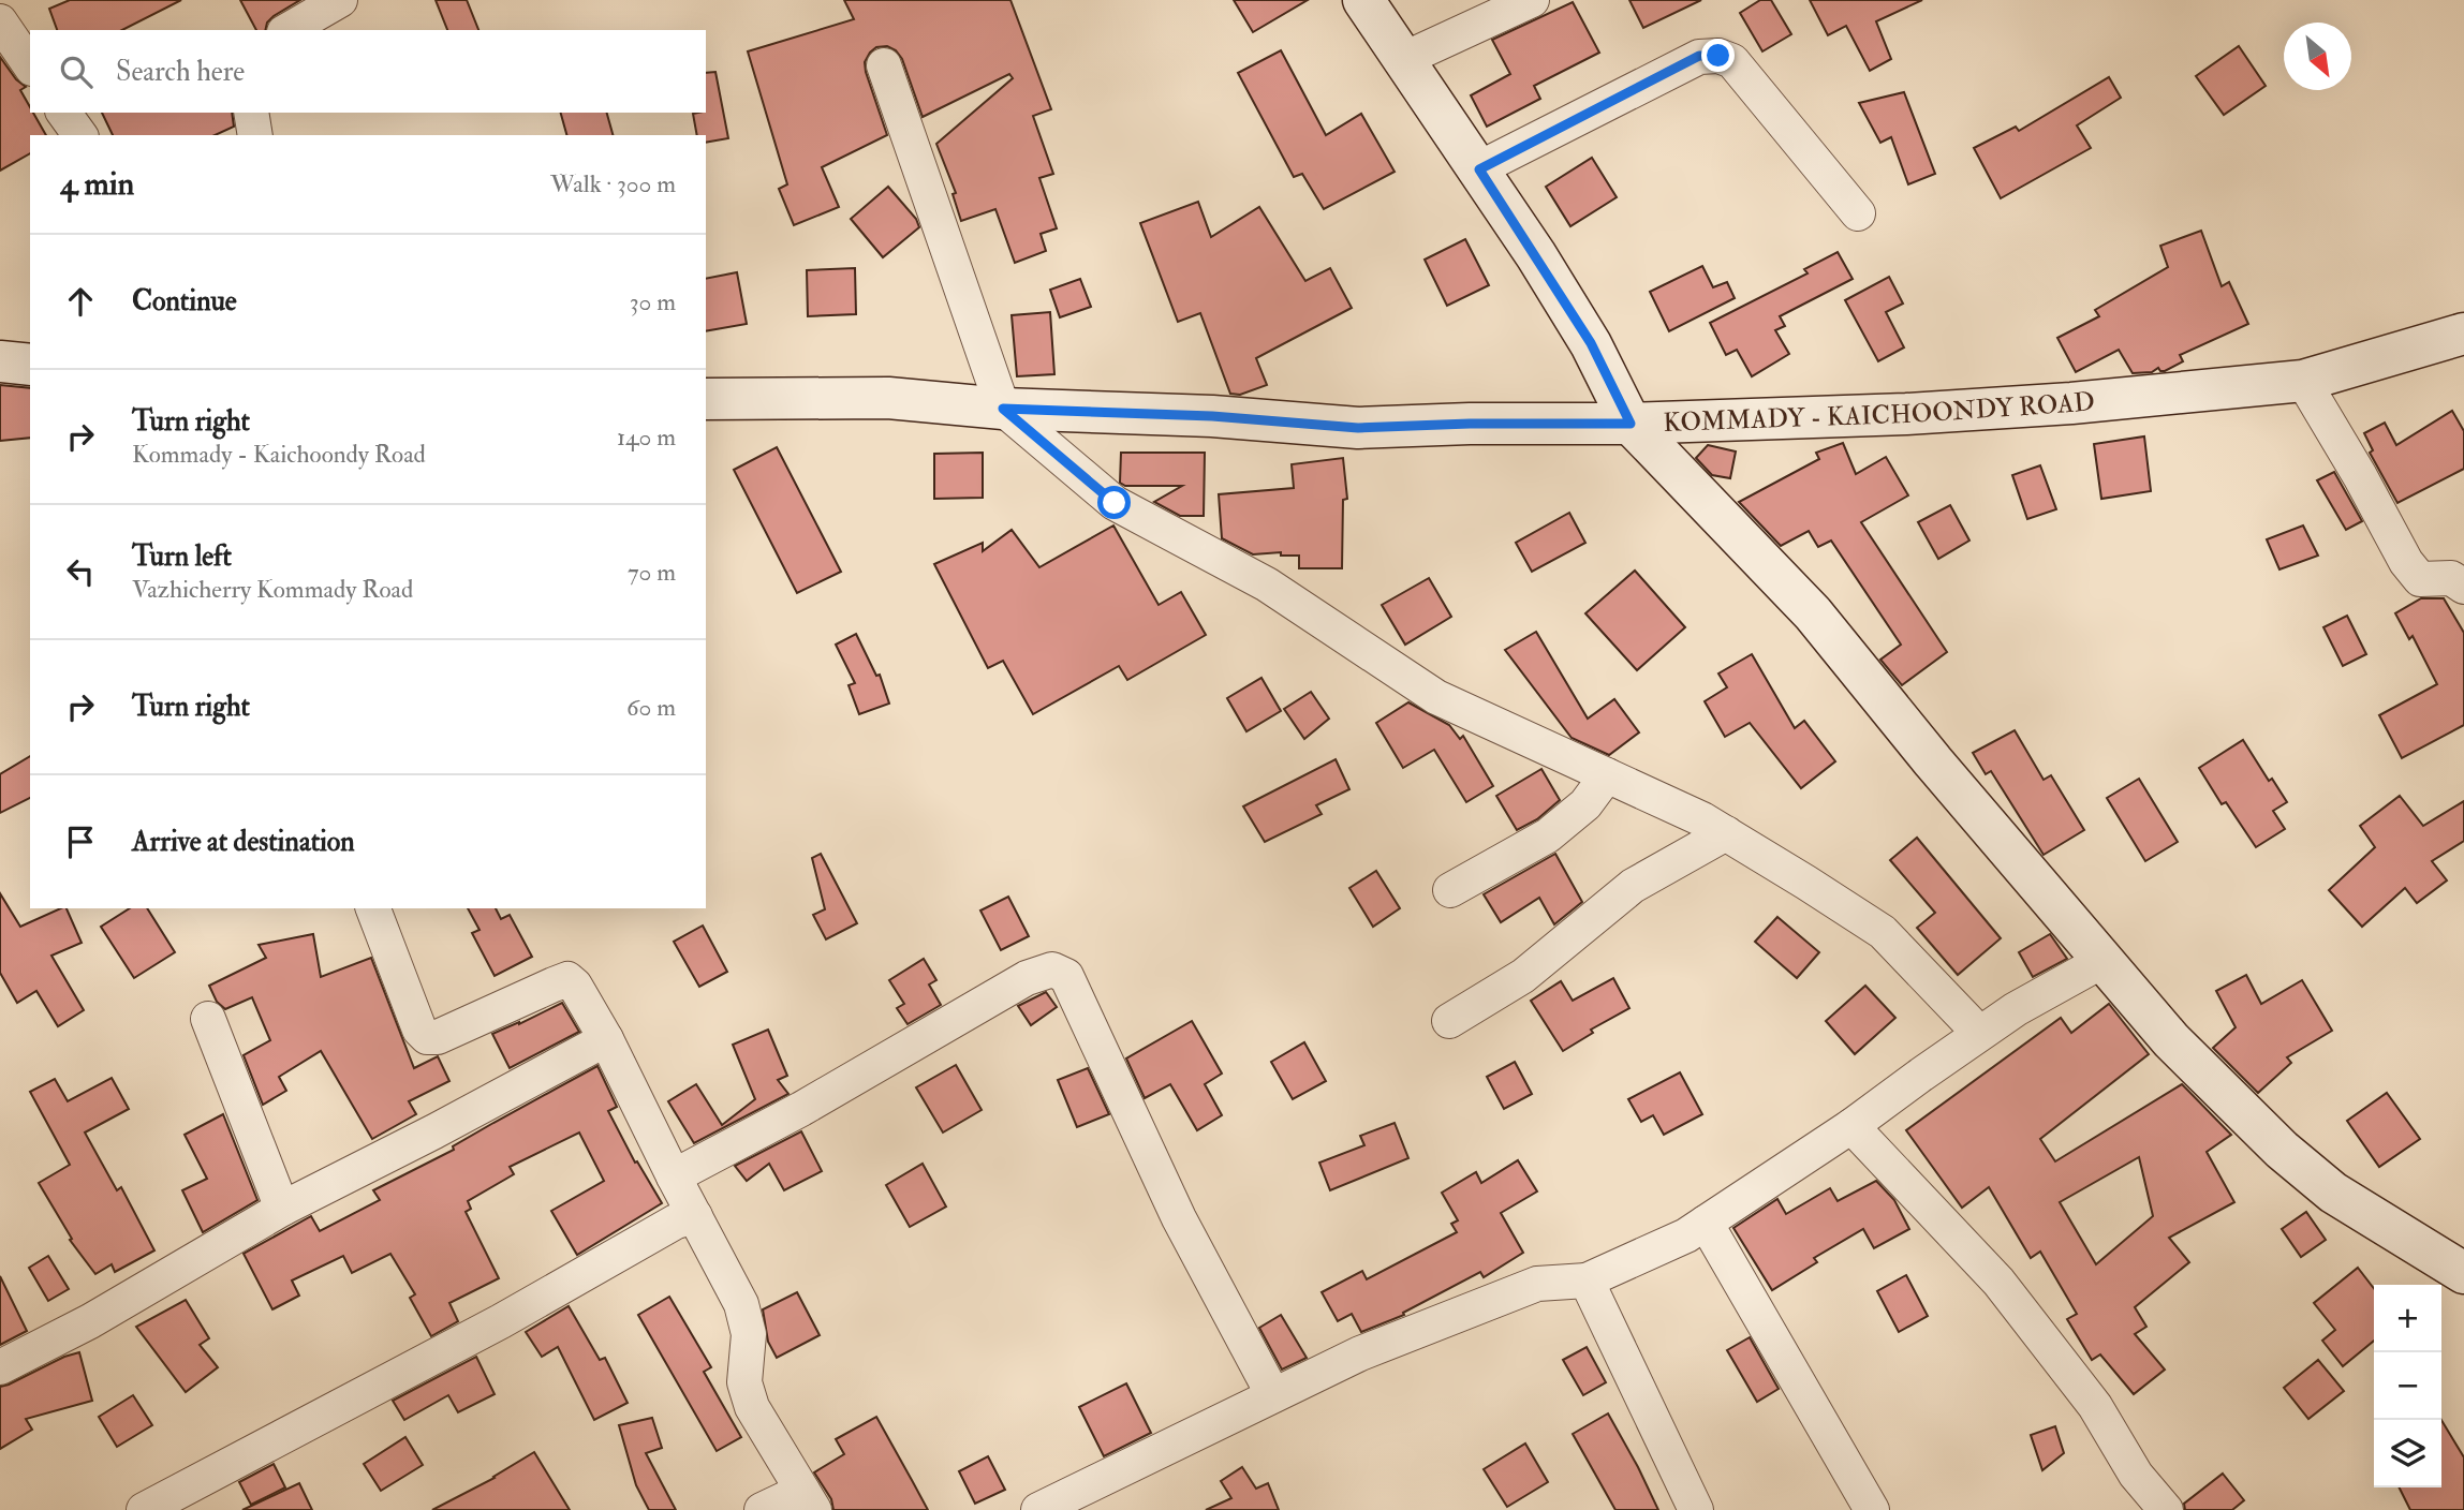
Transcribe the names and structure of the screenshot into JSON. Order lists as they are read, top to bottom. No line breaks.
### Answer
{"streets":{"main road":["KOMMADY - KAICHOONDY ROAD"]},"north":"bottom right","page":{"search":"Search here","heading":["4 min","Walk · 300 m"],"list":[["Continue","30 m"],["Turn right","Kommady - Kaichoondy Road","140 m"],["Turn left","Vazhicherry Kommady Road","70 m"],["Turn right","60 m"],"Arrive at destination"],"map_buttons":["+","−"]}}
